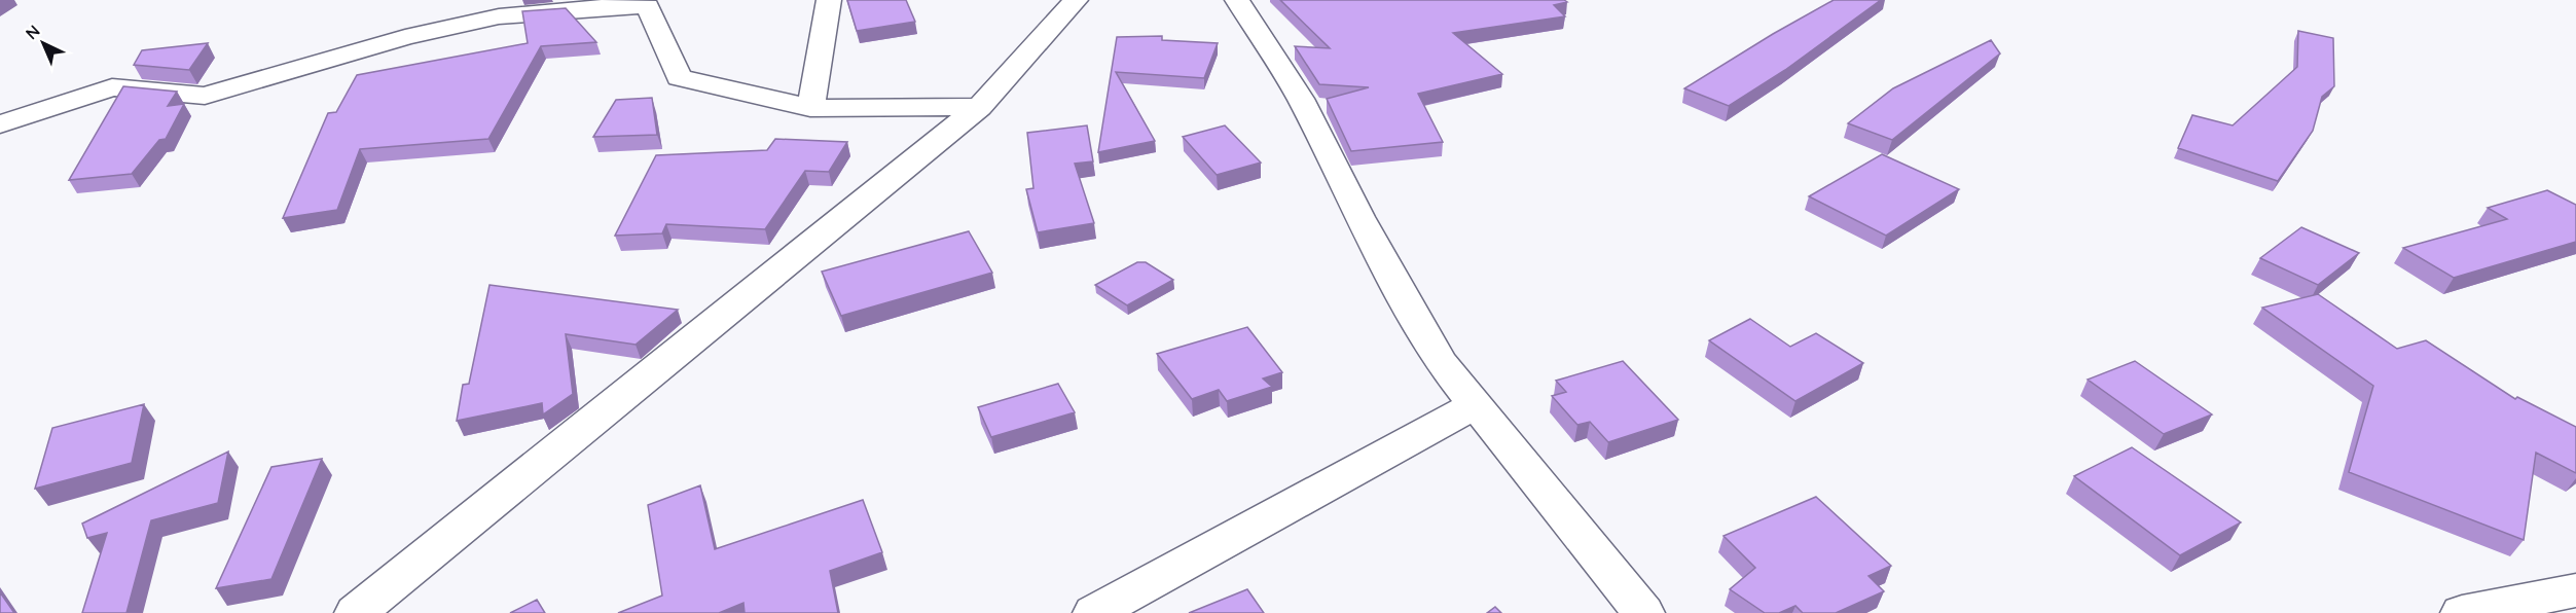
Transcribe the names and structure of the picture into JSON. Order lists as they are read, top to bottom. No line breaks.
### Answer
{"north":"top left"}
